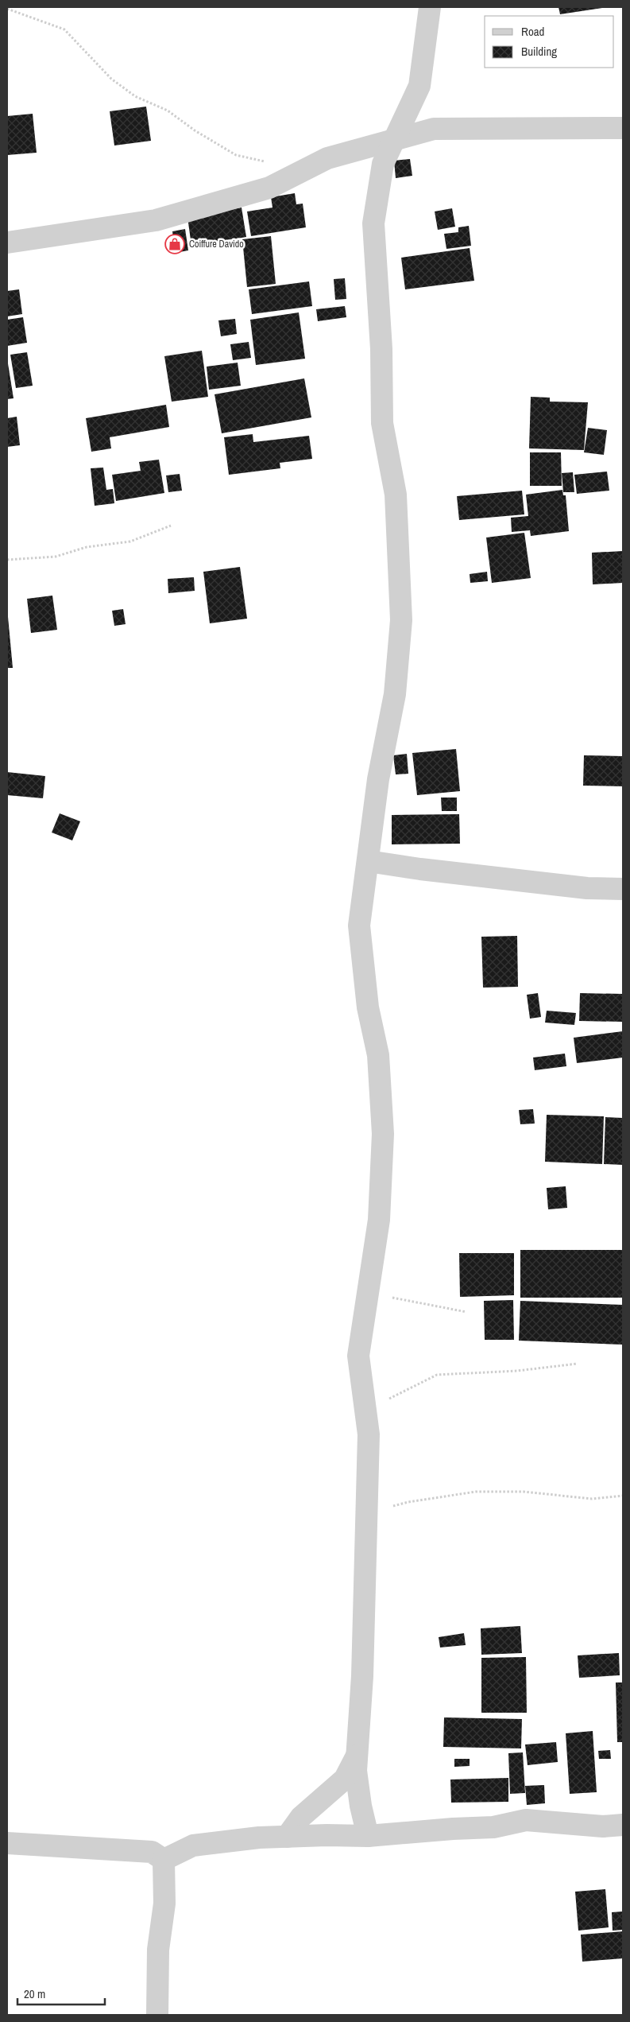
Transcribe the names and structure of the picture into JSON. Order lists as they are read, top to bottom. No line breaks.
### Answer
{"places":{"shop":["Coiffure Davido"]},"legend":["Road","Building"],"scale_bar":"20 m"}
